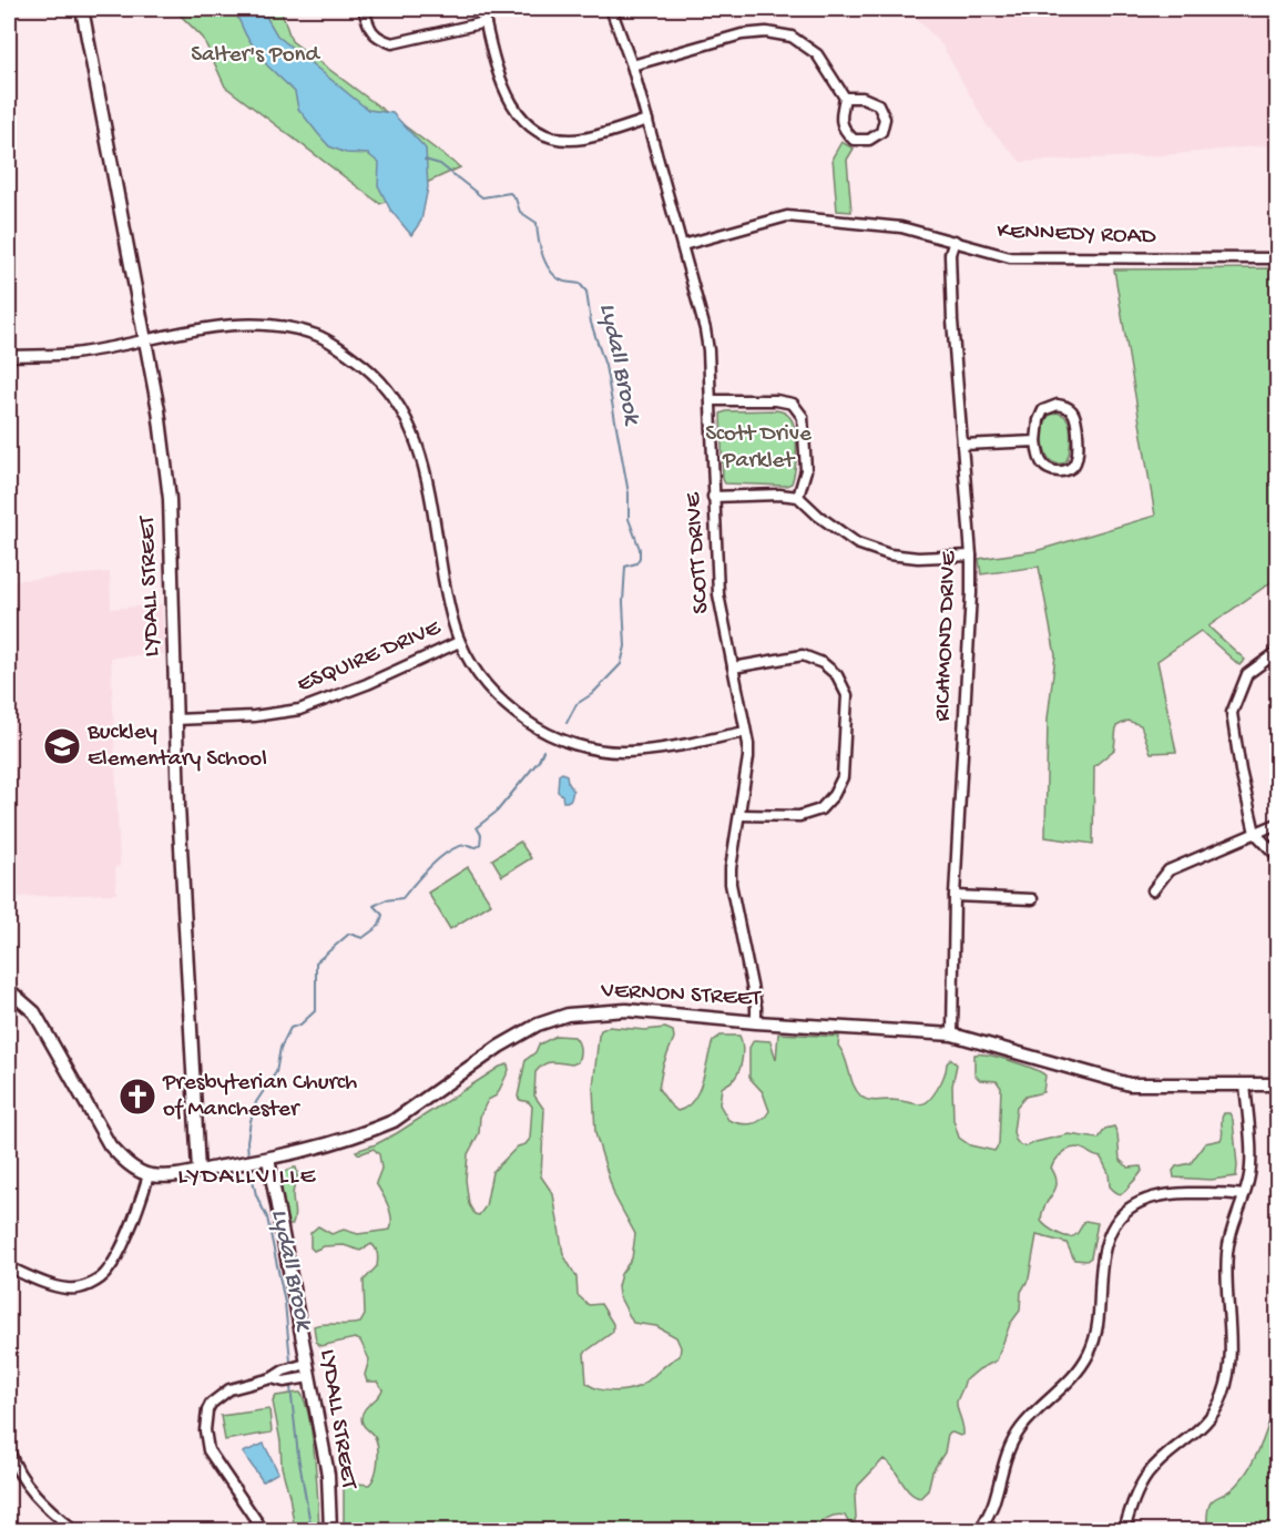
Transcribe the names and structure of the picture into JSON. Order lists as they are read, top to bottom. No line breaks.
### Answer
{"streets":{"street":["KENNEDY ROAD","SCOTT DRIVE","LYDALL STREET","RICHMOND DRIVE","ESQUIRE DRIVE","VERNON STREET"]},"crossings":[["KENNEDY ROAD","SCOTT DRIVE"],["KENNEDY ROAD","RICHMOND DRIVE"],["SCOTT DRIVE","VERNON STREET"],["LYDALL STREET","ESQUIRE DRIVE"],["LYDALL STREET","VERNON STREET"],["RICHMOND DRIVE","VERNON STREET"]],"districts":["LYDALLVILLE"],"water":["Lydall Brook"],"parks":["Salter's Pond","Scott Drive Parklet"],"places":{"school or university":["Buckley Elementary School"],"church":["Presbyterian Church of Manchester"]}}
